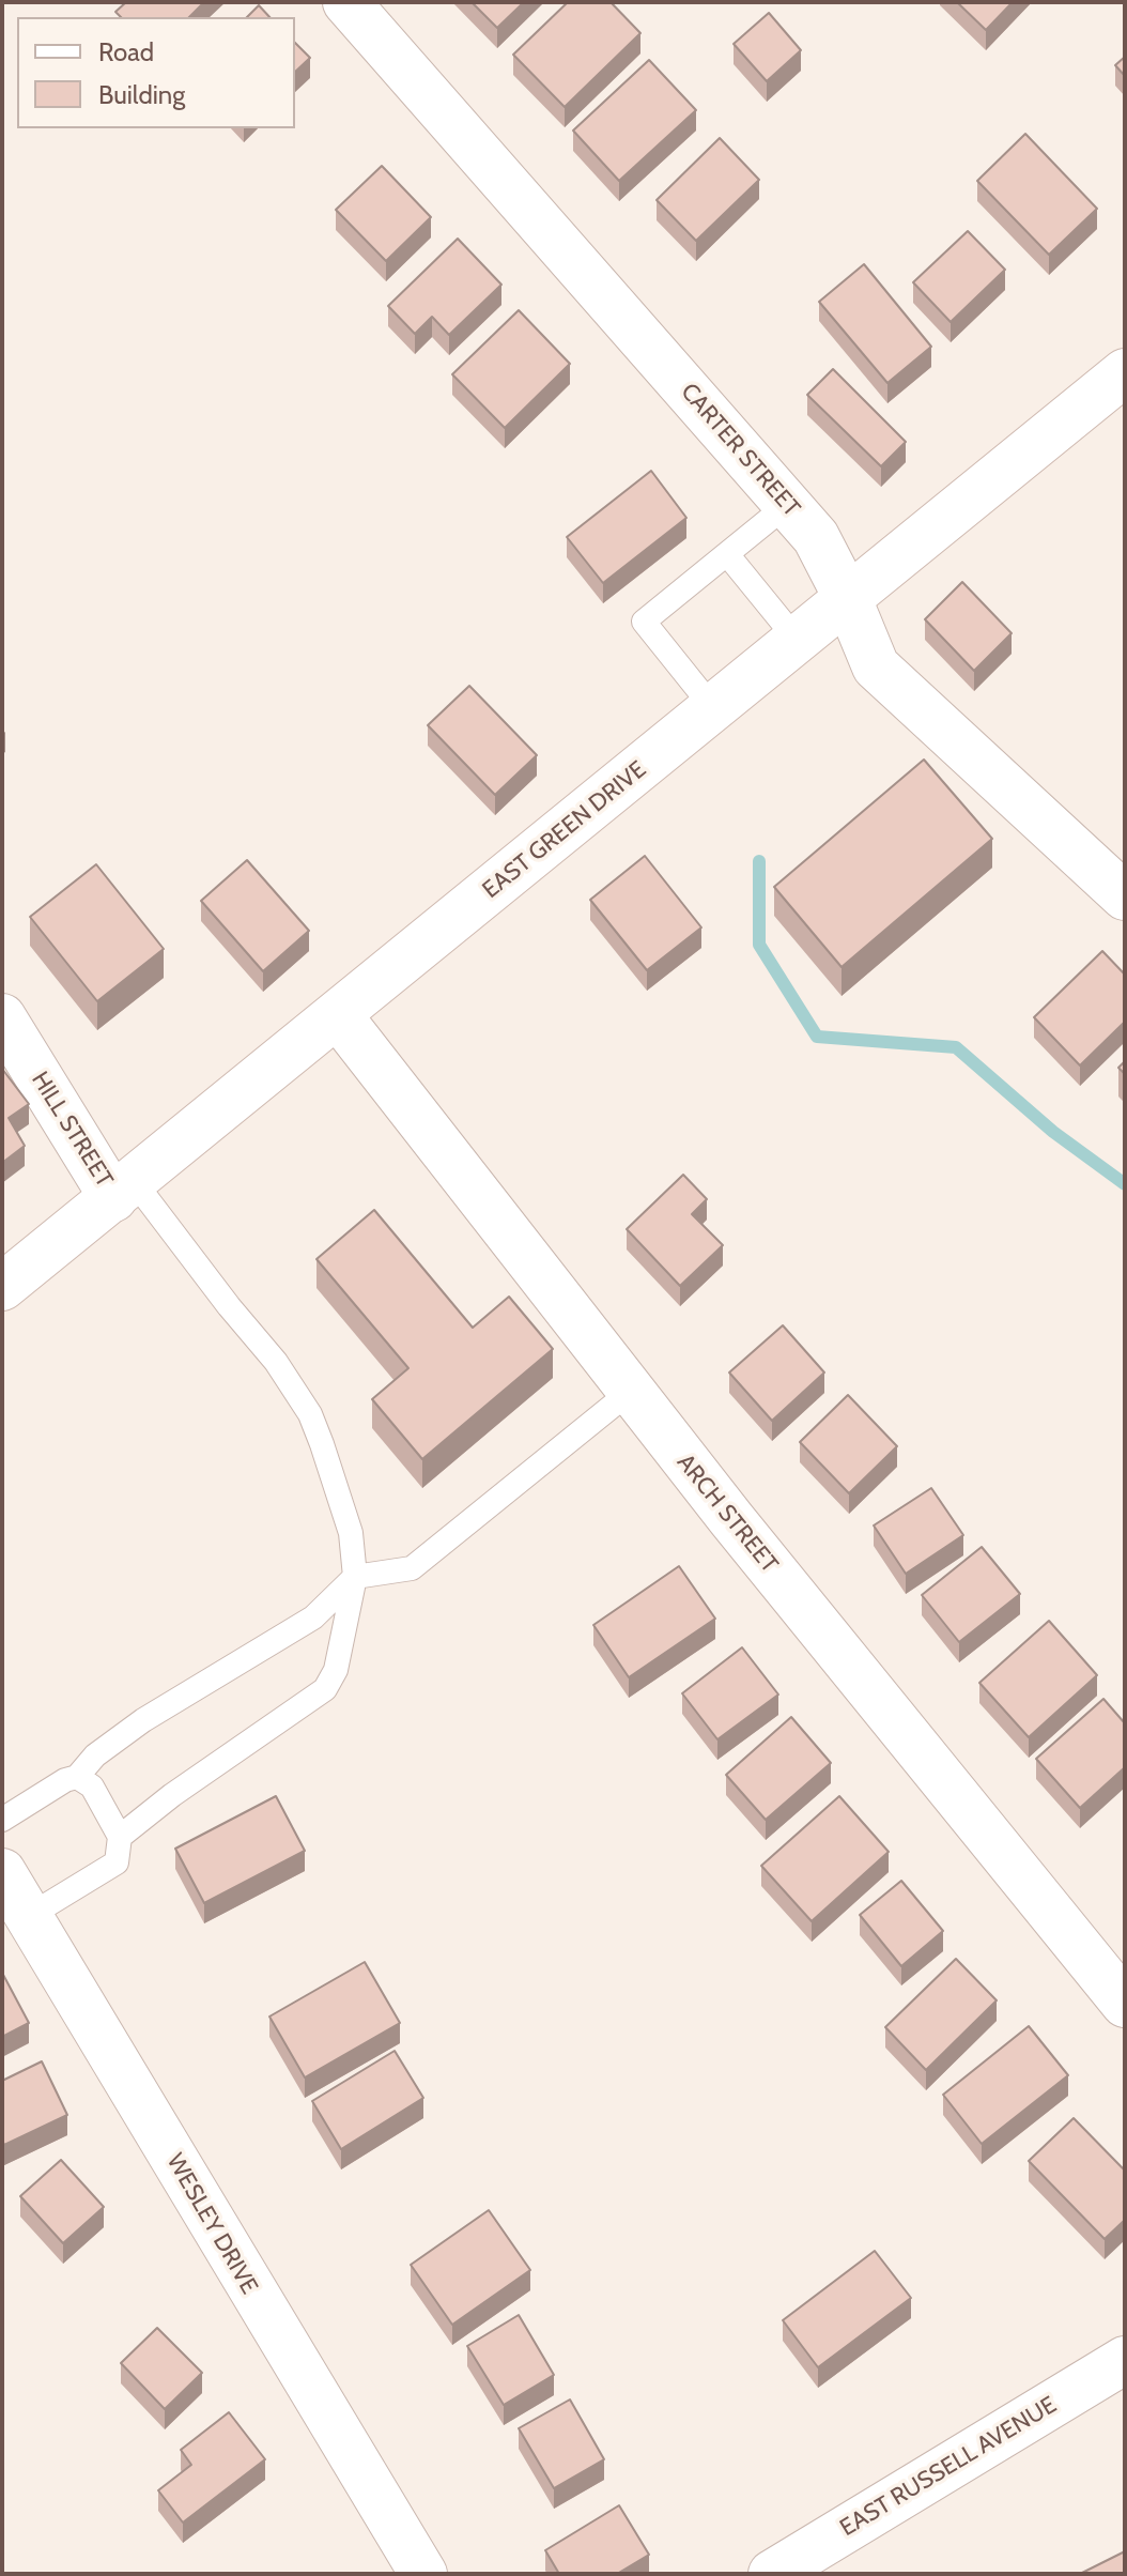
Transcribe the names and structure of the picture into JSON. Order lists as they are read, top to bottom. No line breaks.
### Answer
{"streets":{"street":["CARTER STREET","EAST GREEN DRIVE","HILL STREET","ARCH STREET","WESLEY DRIVE","EAST RUSSELL AVENUE"]},"crossings":[["CARTER STREET","EAST GREEN DRIVE"],["EAST GREEN DRIVE","HILL STREET"],["EAST GREEN DRIVE","ARCH STREET"]],"legend":["Road","Building"]}
